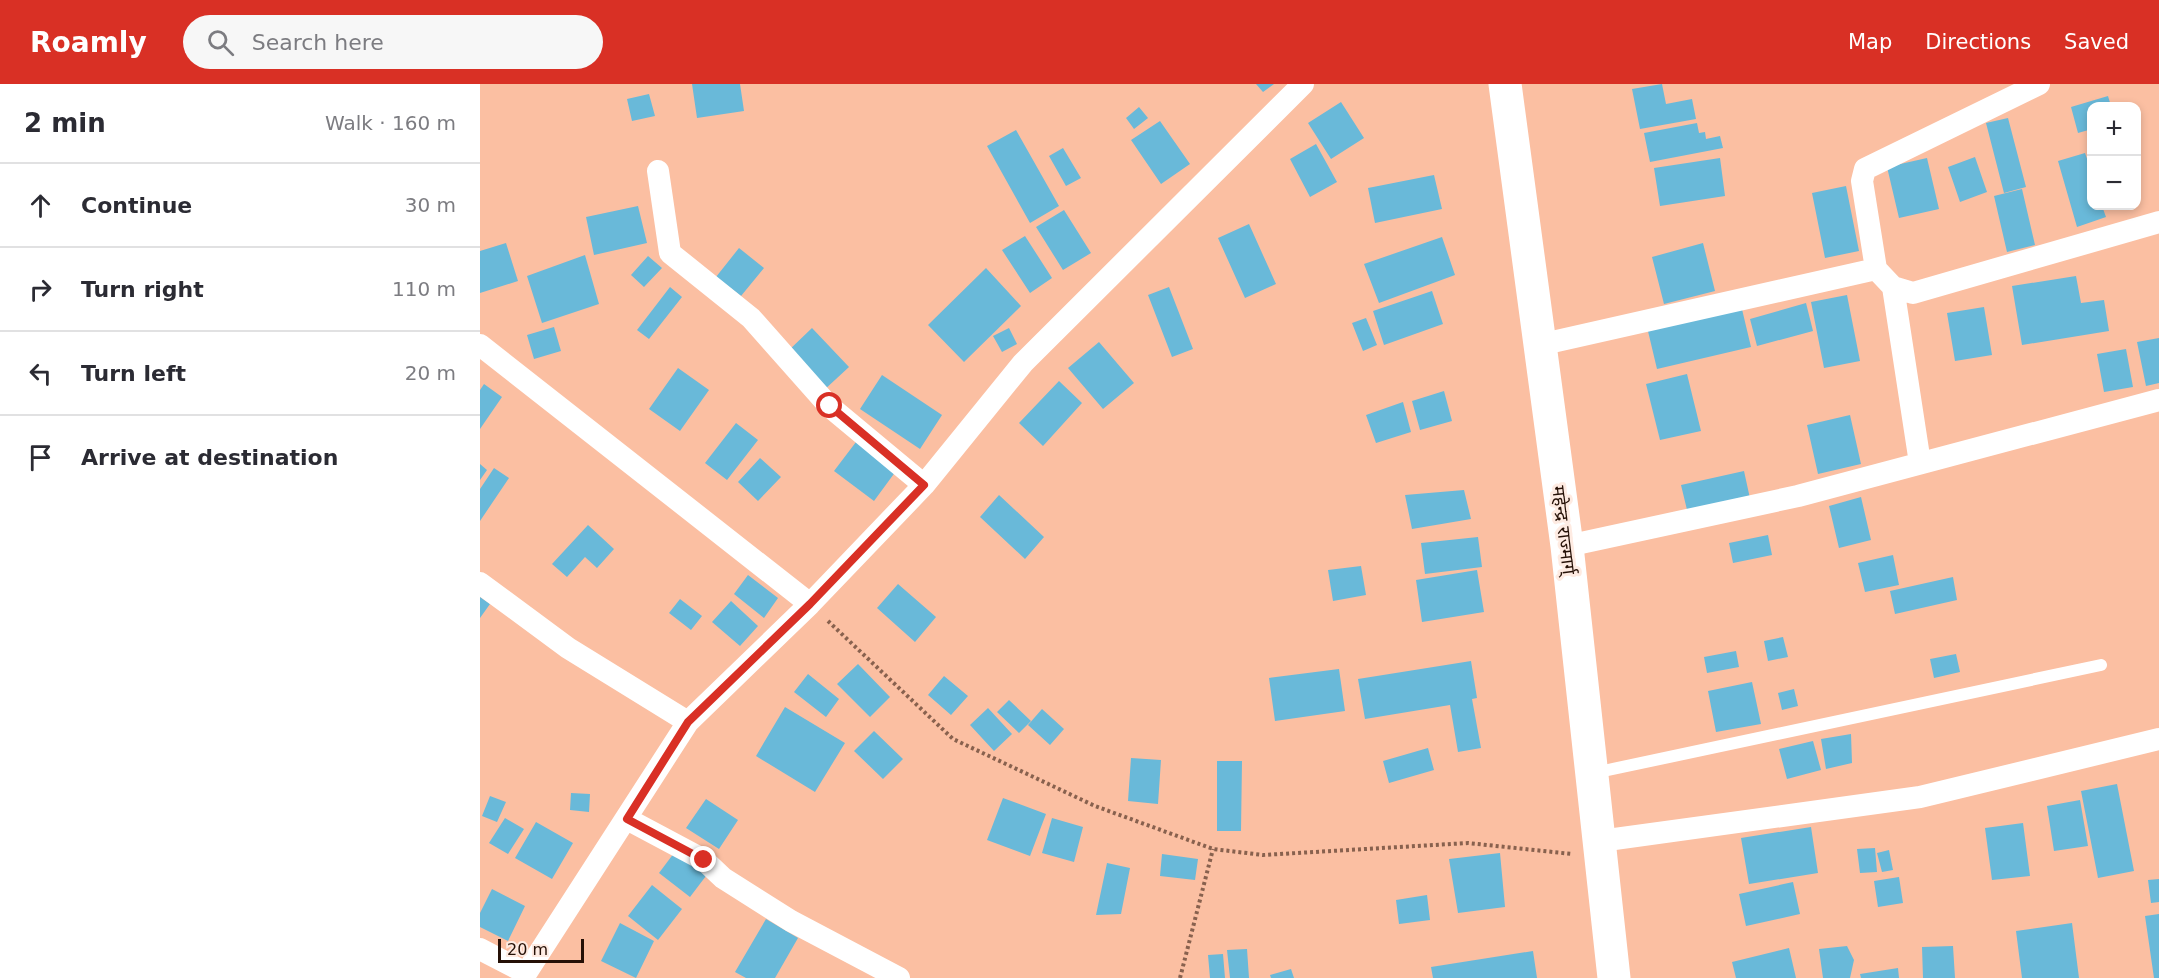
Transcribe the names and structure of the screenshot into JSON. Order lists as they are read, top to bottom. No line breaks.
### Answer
{"streets":{"highway":["महेन्द्र राज्मार्ग्"]},"scale_bar":"20 m","page":{"header":"Roamly","search":"Search here","nav":["Map","Directions","Saved"],"heading":["2 min","Walk · 160 m"],"map_buttons":["+","−"],"list":[["Continue","30 m"],["Turn right","110 m"],["Turn left","20 m"],"Arrive at destination"],"scale":"20 m"}}
